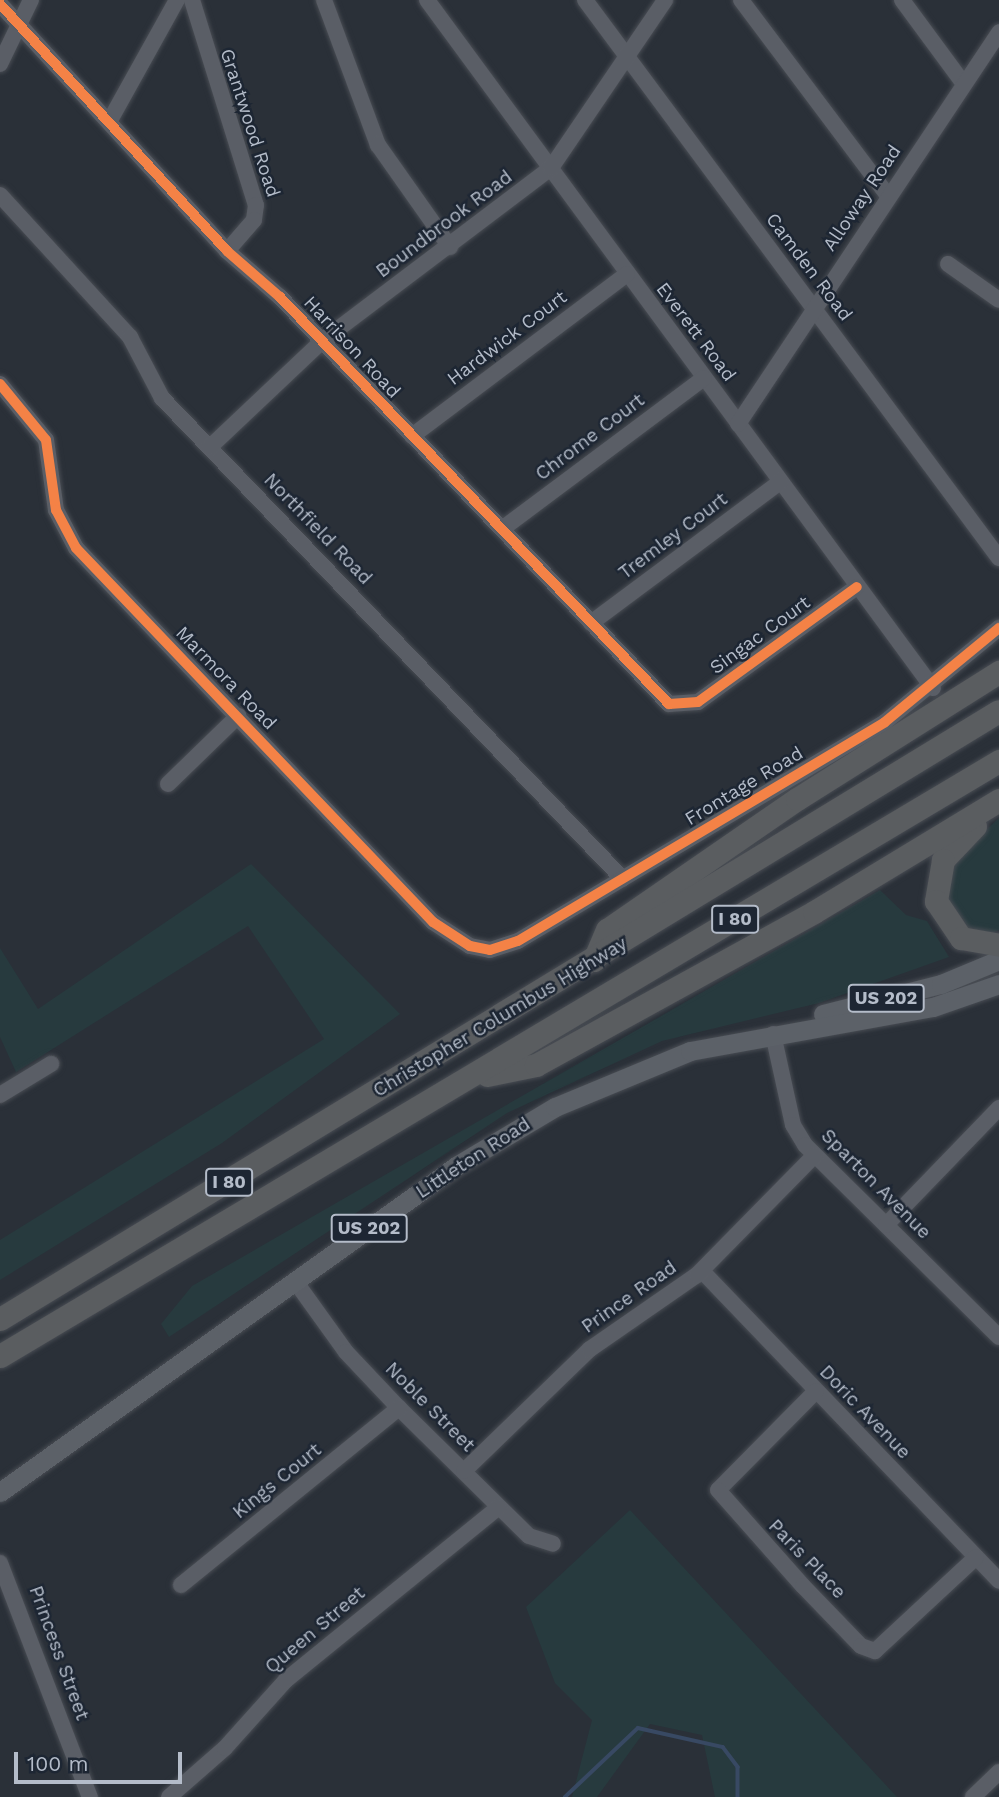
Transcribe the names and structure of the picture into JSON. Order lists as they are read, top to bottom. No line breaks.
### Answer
{"streets":{"highway":["I 80","Christopher Columbus Highway"],"main road":["US 202","Littleton Road"],"street":["Grantwood Road","Alloway Road","Boundbrook Road","Camden Road","Everett Road","Hardwick Court","Harrison Road","Chrome Court","Northfield Road","Tremley Court","Singac Court","Marmora Road","Frontage Road","Sparton Avenue","Prince Road","Noble Street","Doric Avenue","Kings Court","Paris Place","Queen Street","Princess Street"]},"crossings":[["Grantwood Road","Harrison Road"],["Alloway Road","Camden Road"],["Alloway Road","Everett Road"],["Boundbrook Road","Camden Road"],["Boundbrook Road","Everett Road"],["Boundbrook Road","Harrison Road"],["Boundbrook Road","Northfield Road"],["Everett Road","Hardwick Court"],["Everett Road","Chrome Court"],["Everett Road","Tremley Court"],["Everett Road","Singac Court"],["Everett Road","Frontage Road"],["Hardwick Court","Harrison Road"],["Harrison Road","Chrome Court"],["Harrison Road","Tremley Court"],["Harrison Road","Singac Court"],["Northfield Road","Frontage Road"],["Marmora Road","Frontage Road"],["Littleton Road","Sparton Avenue"],["Littleton Road","Noble Street"],["Sparton Avenue","Prince Road"],["Prince Road","Noble Street"],["Prince Road","Doric Avenue"],["Noble Street","Kings Court"],["Noble Street","Queen Street"],["Doric Avenue","Paris Place"]],"scale_bar":"100 m"}
